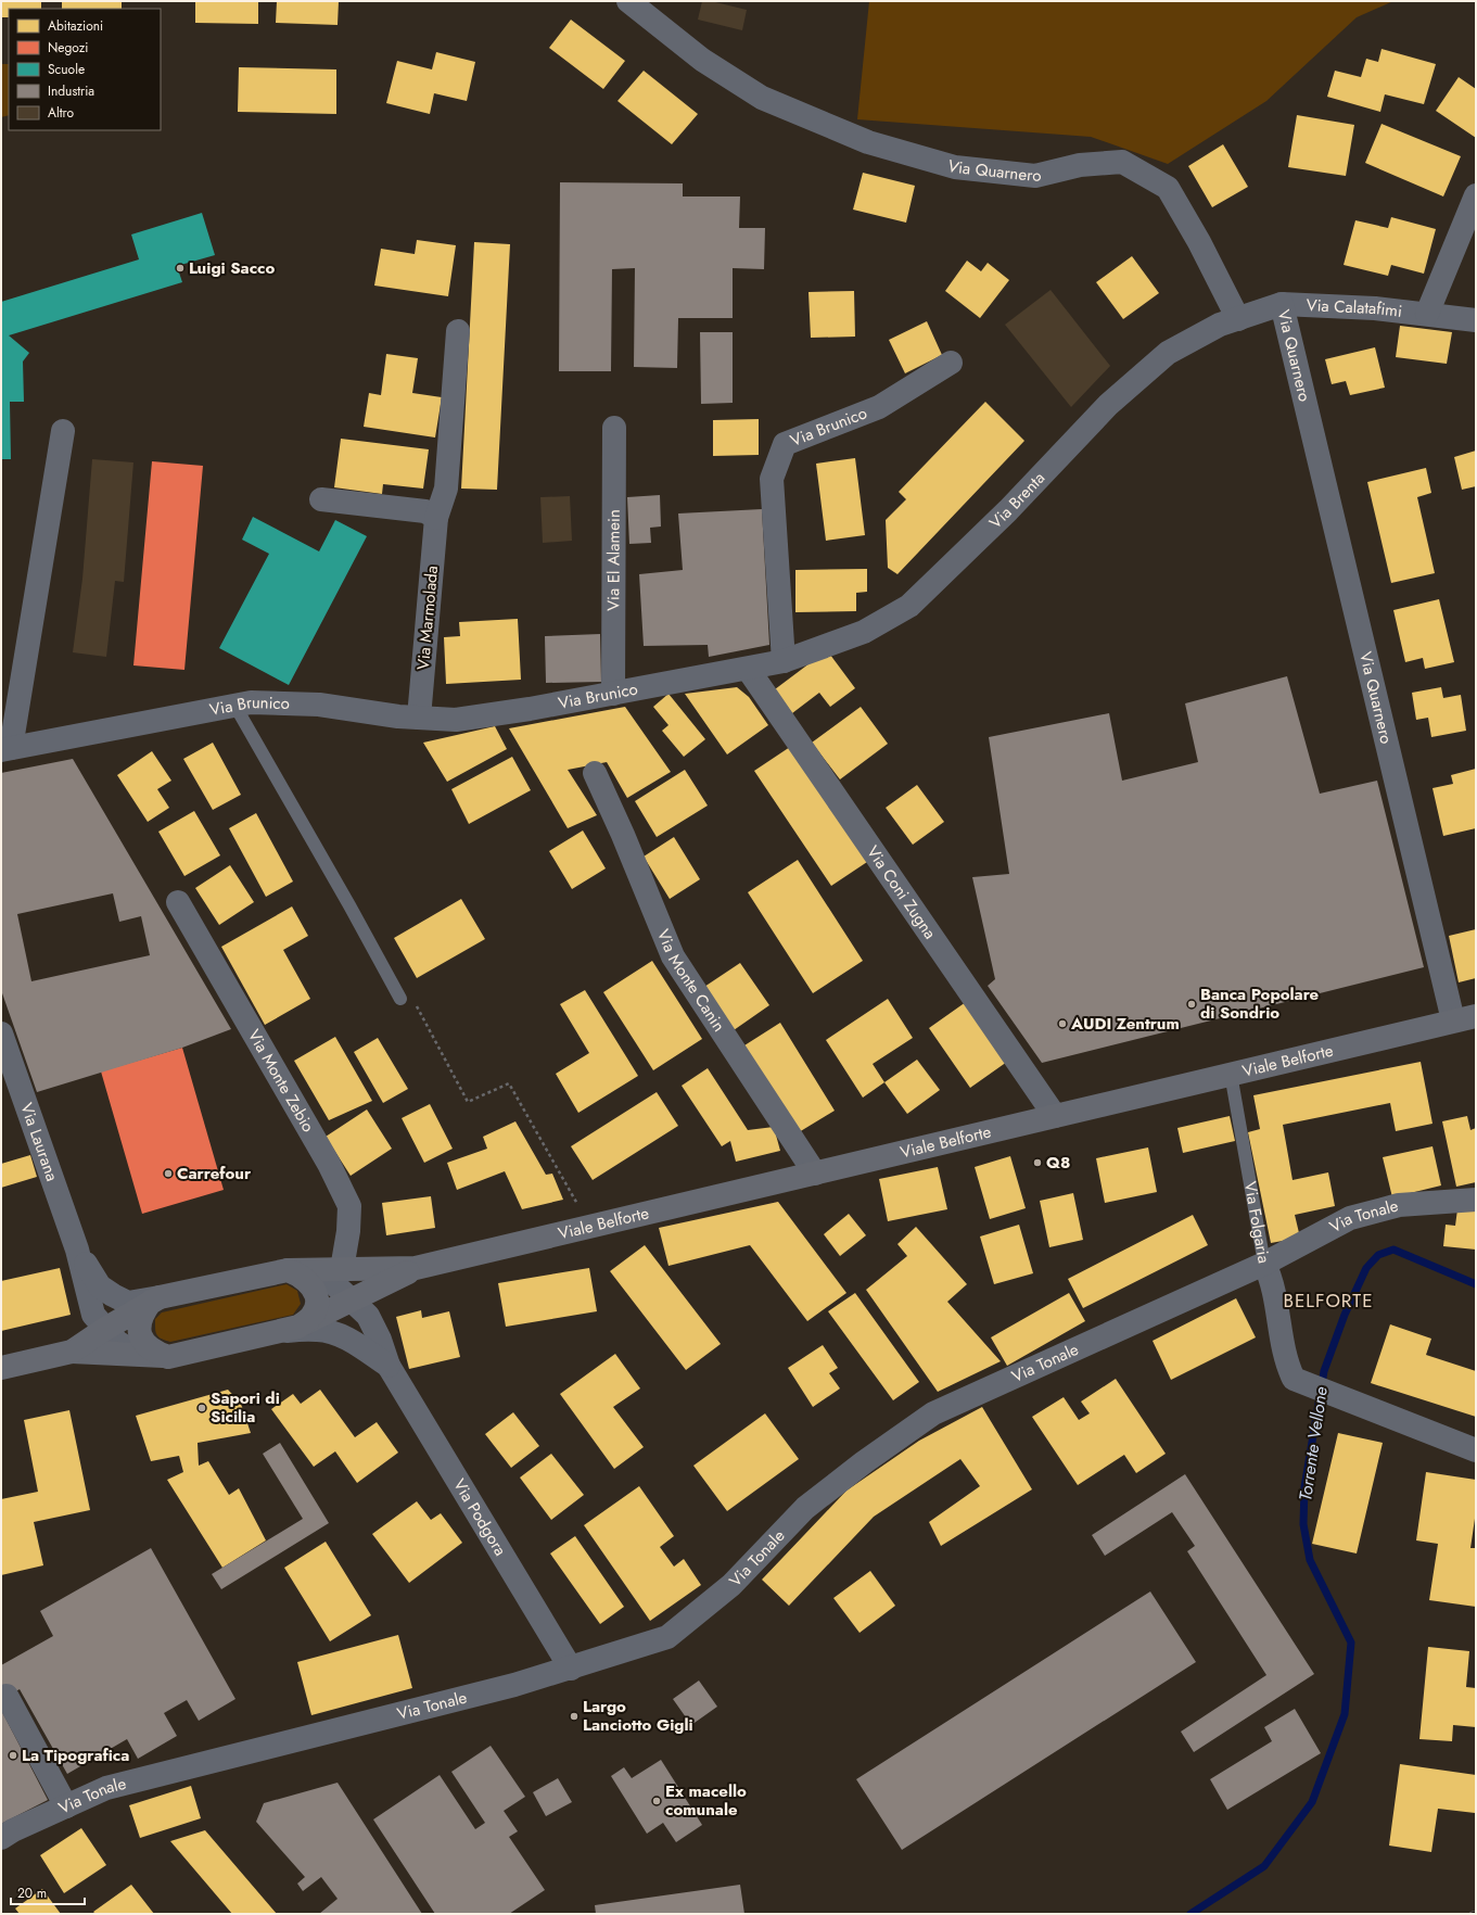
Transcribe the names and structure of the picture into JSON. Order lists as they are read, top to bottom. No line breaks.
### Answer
{"streets":{"main road":["Viale Belforte"],"street":["Via Quarnero","Via Calatafimi","Via Brunico","Via Brenta","Via El Alamein","Via Marmolada","Via Coni Zugna","Via Monte Canin","Via Monte Zebio","Via Laurana","Via Tonale","Via Folgaria","Via Podgora"]},"crossings":[["Via Quarnero","Via Calatafimi"],["Via Quarnero","Via Brenta"],["Via Quarnero","Viale Belforte"],["Via Brunico","Via Brenta"],["Via Brunico","Via El Alamein"],["Via Brunico","Via Marmolada"],["Via Brunico","Via Coni Zugna"],["Via Coni Zugna","Viale Belforte"],["Via Monte Canin","Viale Belforte"],["Viale Belforte","Via Monte Zebio"],["Viale Belforte","Via Laurana"],["Viale Belforte","Via Folgaria"],["Viale Belforte","Via Podgora"],["Via Tonale","Via Folgaria"],["Via Tonale","Via Podgora"]],"districts":["BELFORTE"],"water":["Torrente Vellone"],"places":["Luigi Sacco","Banca Popolare di Sondrio","AUDI Zentrum","Q8","Carrefour","Sapori di Sicilia","Largo Lanciotto Gigli","La Tipografica","Ex macello comunale"],"legend":["Abitazioni","Negozi","Scuole","Industria","Altro"],"scale_bar":"20 m"}
